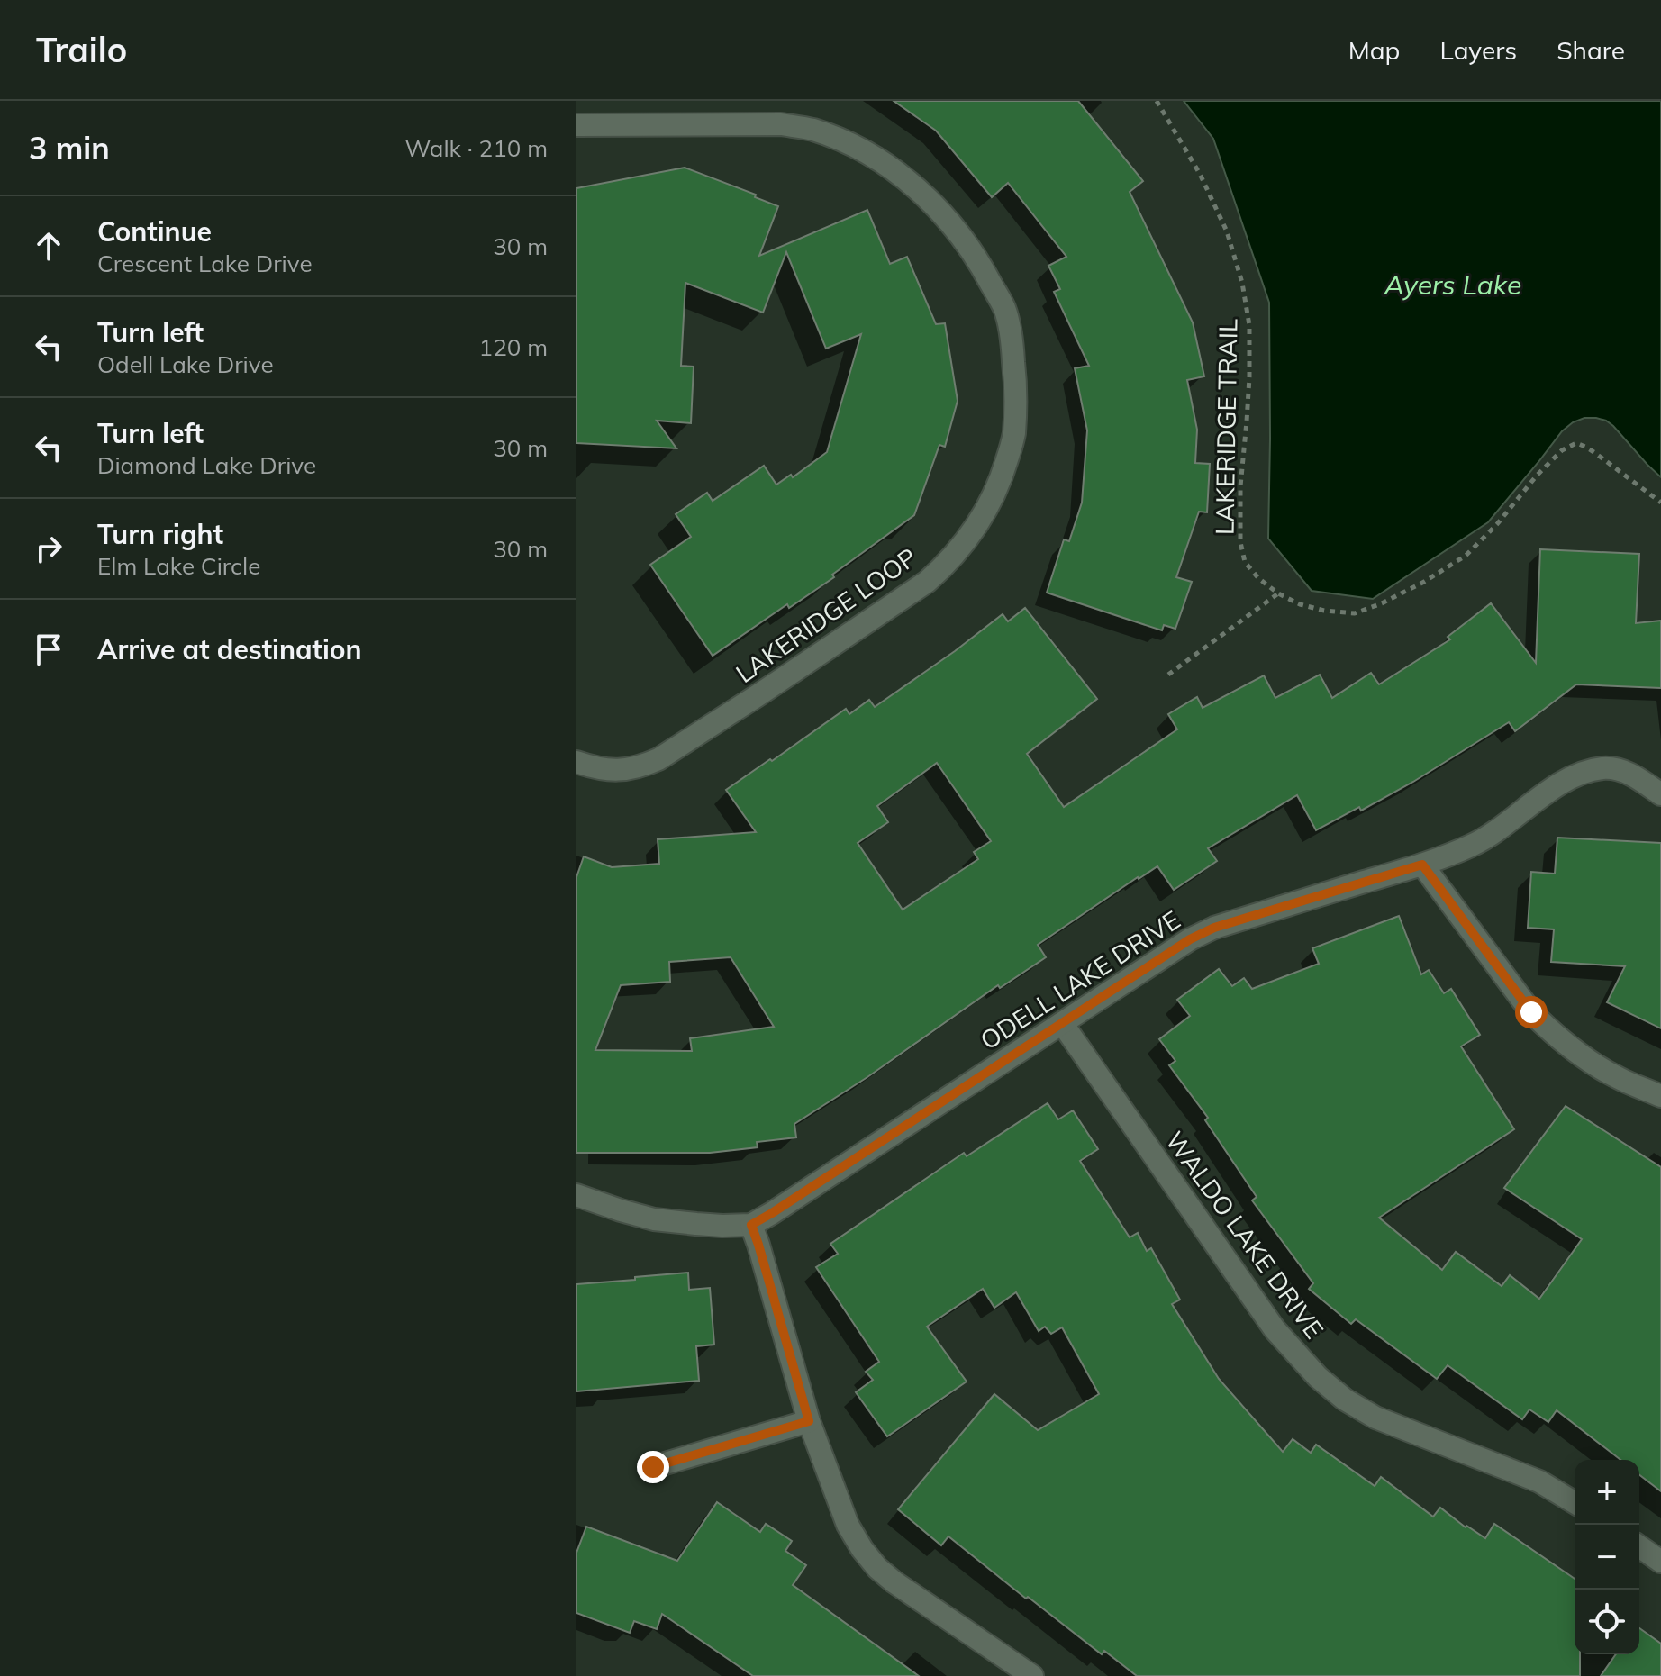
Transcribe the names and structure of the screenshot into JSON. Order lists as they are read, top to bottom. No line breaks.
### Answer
{"streets":{"street":["LAKERIDGE LOOP","ODELL LAKE DRIVE","WALDO LAKE DRIVE"],"path":["LAKERIDGE TRAIL"]},"crossings":[["ODELL LAKE DRIVE","WALDO LAKE DRIVE"]],"water":["Ayers Lake"],"page":{"header":"Trailo","nav":["Map","Layers","Share"],"heading":["3 min","Walk · 210 m"],"list":[["Continue","Crescent Lake Drive","30 m"],["Turn left","Odell Lake Drive","120 m"],["Turn left","Diamond Lake Drive","30 m"],["Turn right","Elm Lake Circle","30 m"],"Arrive at destination"],"map_buttons":["+","−"]}}
